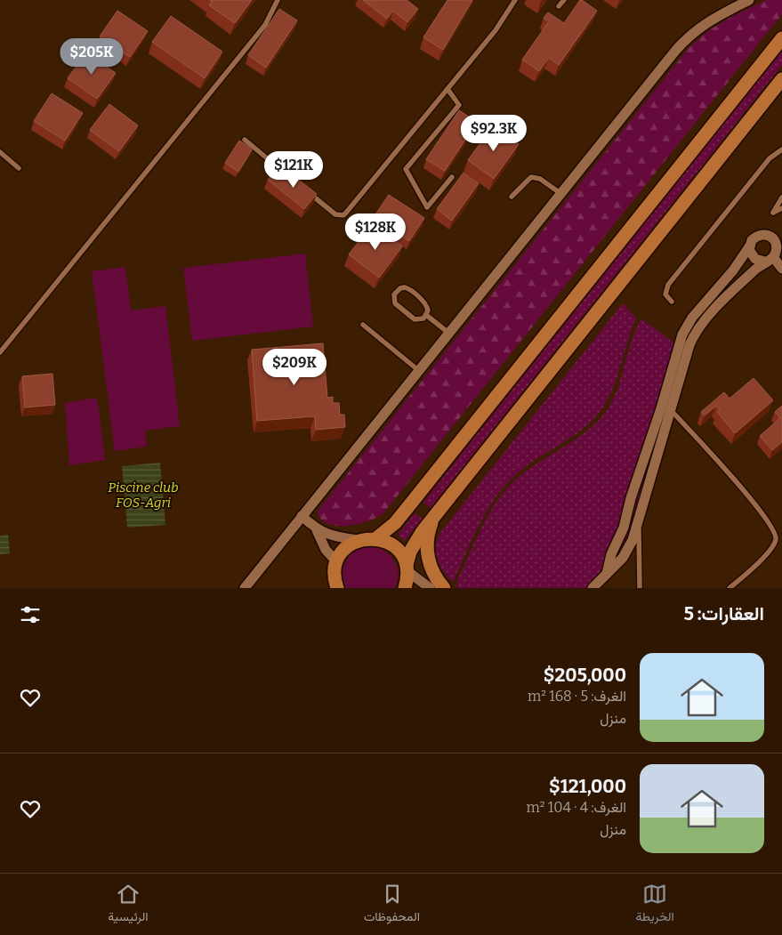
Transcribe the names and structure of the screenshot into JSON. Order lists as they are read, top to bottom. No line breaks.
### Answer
{"water":["Piscine club FOS-Agri"],"page":{"price":["$205K","$92.3K","$121K","$128K","$209K"],"heading":"العقارات: 5","list":[{"name":"$205,000","note":"الغرف: 5 · 168 m² · منزل"},{"name":"$121,000","note":"الغرف: 4 · 104 m² · منزل"}],"tabs":["الخريطة","المحفوظات","الرئيسية"]}}
